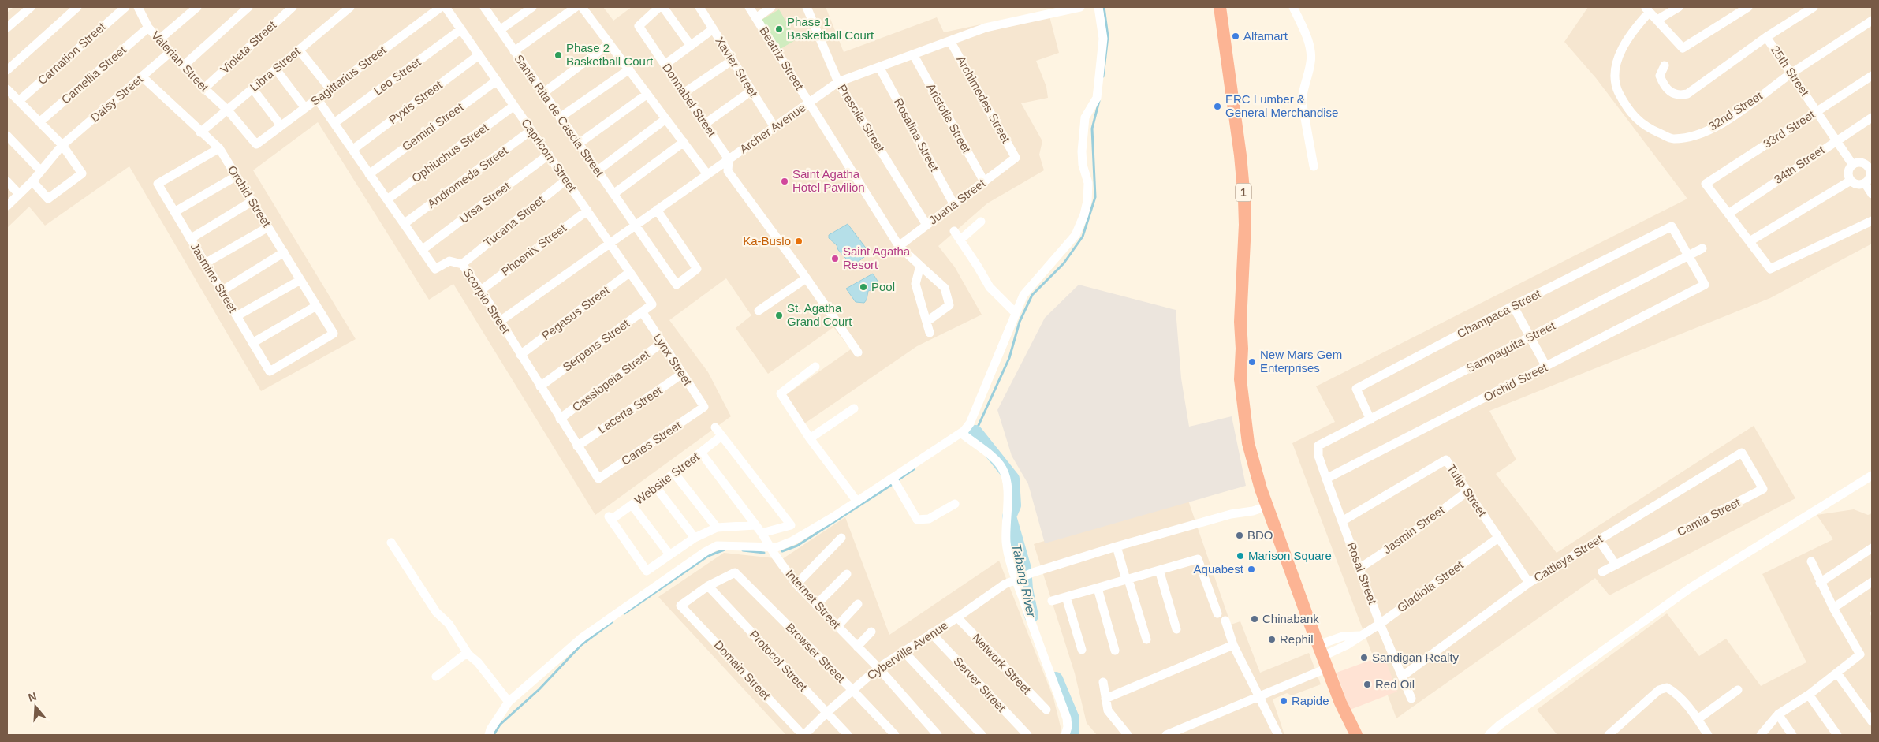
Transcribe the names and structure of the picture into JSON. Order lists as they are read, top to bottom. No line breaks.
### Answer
{"streets":{"highway":["1"],"street":["Violeta Street","Carnation Street","Beatriz Street","Valerian Street","Xavier Street","Libra Street","25th Street","Camellia Street","Sagittarius Street","Leo Street","Daisy Street","Archimedes Street","Donnabel Street","Pyxis Street","32nd Street","Santa Rita de Cascia Street","Prescila Street","Aristotle Street","Gemini Street","Archer Avenue","33rd Street","Rosalina Street","Ophiuchus Street","Capricorn Street","34th Street","Andromeda Street","Orchid Street","Juana Street","Ursa Street","Tucana Street","Phoenix Street","Jasmine Street","Scorpio Street","Pegasus Street","Champaca Street","Serpens Street","Sampaguita Street","Lynx Street","Cassiopeia Street","Lacerta Street","Canes Street","Website Street","Tulip Street","Camia Street","Jasmin Street","Cattleya Street","Rosal Street","Gladiola Street","Internet Street","Cyberville Avenue","Browser Street","Protocol Street","Network Street","Domain Street","Server Street"]},"crossings":[["Violeta Street","Valerian Street"],["Beatriz Street","Archer Avenue"],["Beatriz Street","Juana Street"],["Valerian Street","Libra Street"],["Valerian Street","Camellia Street"],["Valerian Street","Sagittarius Street"],["Valerian Street","Daisy Street"],["Xavier Street","Archer Avenue"],["Libra Street","Orchid Street"],["25th Street","32nd Street"],["25th Street","33rd Street"],["25th Street","34th Street"],["Sagittarius Street","Scorpio Street"],["Leo Street","Capricorn Street"],["Leo Street","Scorpio Street"],["Daisy Street","Orchid Street"],["Archimedes Street","Archer Avenue"],["Archimedes Street","Juana Street"],["Donnabel Street","Archer Avenue"],["Pyxis Street","Capricorn Street"],["Pyxis Street","Scorpio Street"],["Santa Rita de Cascia Street","Archer Avenue"],["Prescila Street","Archer Avenue"],["Prescila Street","Juana Street"],["Aristotle Street","Archer Avenue"],["Aristotle Street","Juana Street"],["Gemini Street","Capricorn Street"],["Gemini Street","Scorpio Street"],["Archer Avenue","Rosalina Street"],["Archer Avenue","Capricorn Street"],["Archer Avenue","Scorpio Street"],["33rd Street","34th Street"],["Rosalina Street","Juana Street"],["Ophiuchus Street","Capricorn Street"],["Ophiuchus Street","Scorpio Street"],["Capricorn Street","Andromeda Street"],["Capricorn Street","Ursa Street"],["Capricorn Street","Tucana Street"],["Capricorn Street","Phoenix Street"],["Capricorn Street","Pegasus Street"],["Capricorn Street","Serpens Street"],["Andromeda Street","Scorpio Street"],["1","Gladiola Street"],["1","Cyberville Avenue"],["Orchid Street","Jasmine Street"],["Orchid Street","Champaca Street"],["Orchid Street","Sampaguita Street"],["Orchid Street","Rosal Street"],["Ursa Street","Scorpio Street"],["Tucana Street","Scorpio Street"],["Phoenix Street","Scorpio Street"],["Scorpio Street","Pegasus Street"],["Scorpio Street","Serpens Street"],["Scorpio Street","Cassiopeia Street"],["Scorpio Street","Lacerta Street"],["Scorpio Street","Canes Street"],["Champaca Street","Sampaguita Street"],["Serpens Street","Lynx Street"],["Sampaguita Street","Rosal Street"],["Lynx Street","Cassiopeia Street"],["Lynx Street","Lacerta Street"],["Lynx Street","Canes Street"],["Website Street","Internet Street"],["Tulip Street","Jasmin Street"],["Tulip Street","Cattleya Street"],["Tulip Street","Rosal Street"],["Tulip Street","Gladiola Street"],["Camia Street","Cattleya Street"],["Jasmin Street","Rosal Street"],["Cattleya Street","Rosal Street"],["Rosal Street","Gladiola Street"],["Internet Street","Cyberville Avenue"],["Cyberville Avenue","Browser Street"],["Cyberville Avenue","Protocol Street"],["Cyberville Avenue","Network Street"],["Cyberville Avenue","Domain Street"],["Cyberville Avenue","Server Street"],["Browser Street","Protocol Street"],["Browser Street","Domain Street"],["Protocol Street","Domain Street"]],"water":["Tabang River"],"places":["Phase 1 Basketball Court","Alfamart","Phase 2 Basketball Court","ERC Lumber & General Merchandise","Saint Agatha Hotel Pavilion","Ka-Buslo","Saint Agatha Resort","Pool","St. Agatha Grand Court","New Mars Gem Enterprises","BDO","Marison Square","Aquabest","Chinabank","Rephil","Sandigan Realty","Red Oil","Rapide"],"north":"top"}
